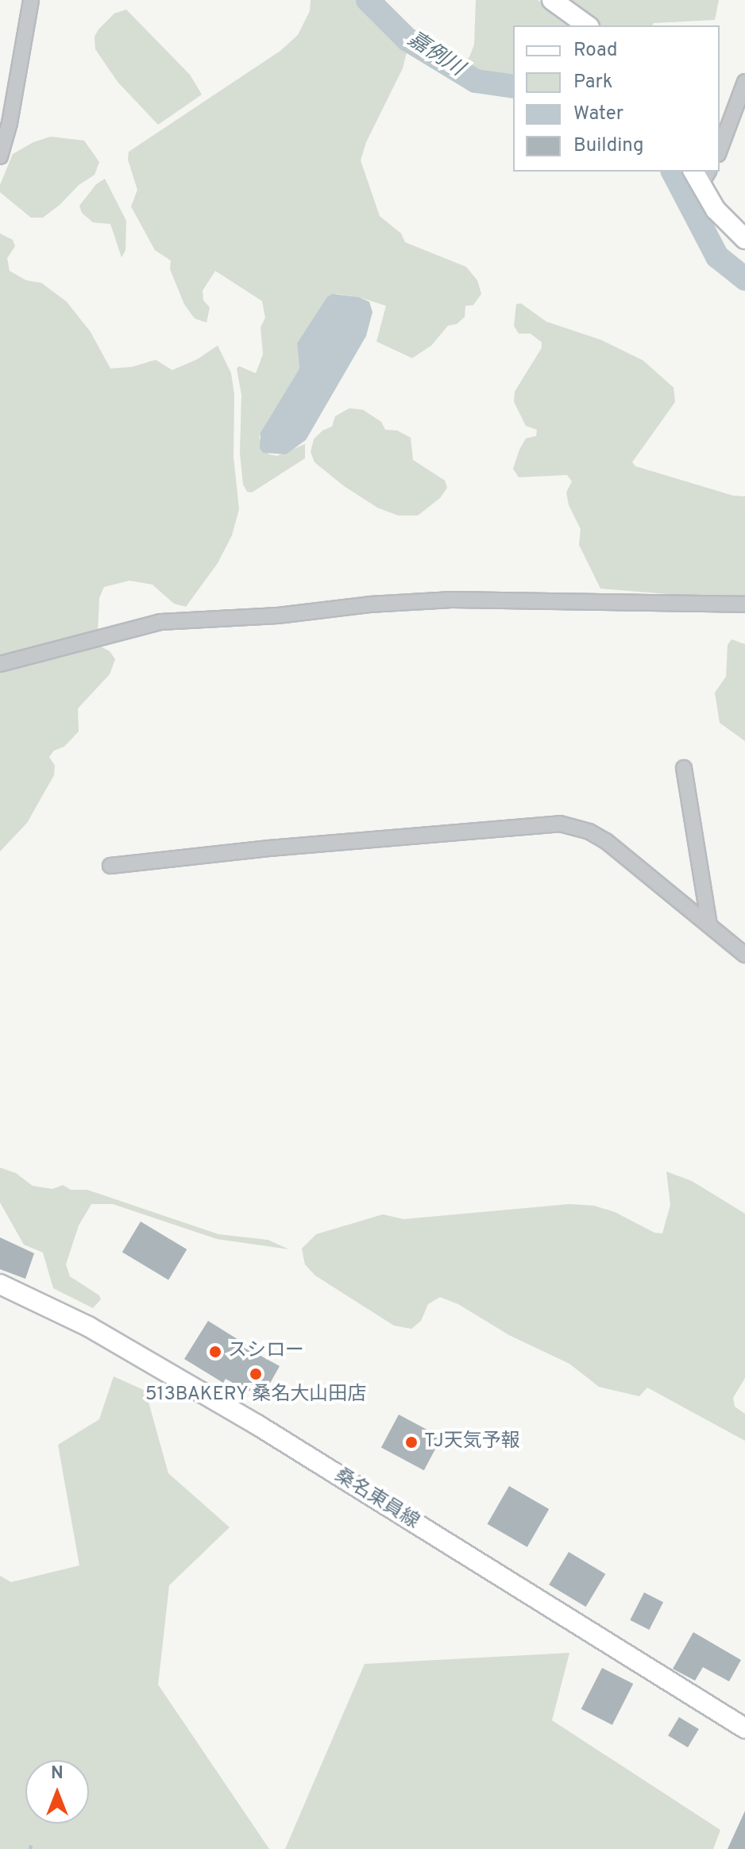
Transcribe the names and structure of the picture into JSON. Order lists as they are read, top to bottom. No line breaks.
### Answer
{"streets":{"main road":["桑名東員線"]},"water":["嘉例川"],"places":["スシロー","513BAKERY 桑名大山田店","TJ天気予報"],"legend":["Road","Park","Water","Building"],"north":"top"}
